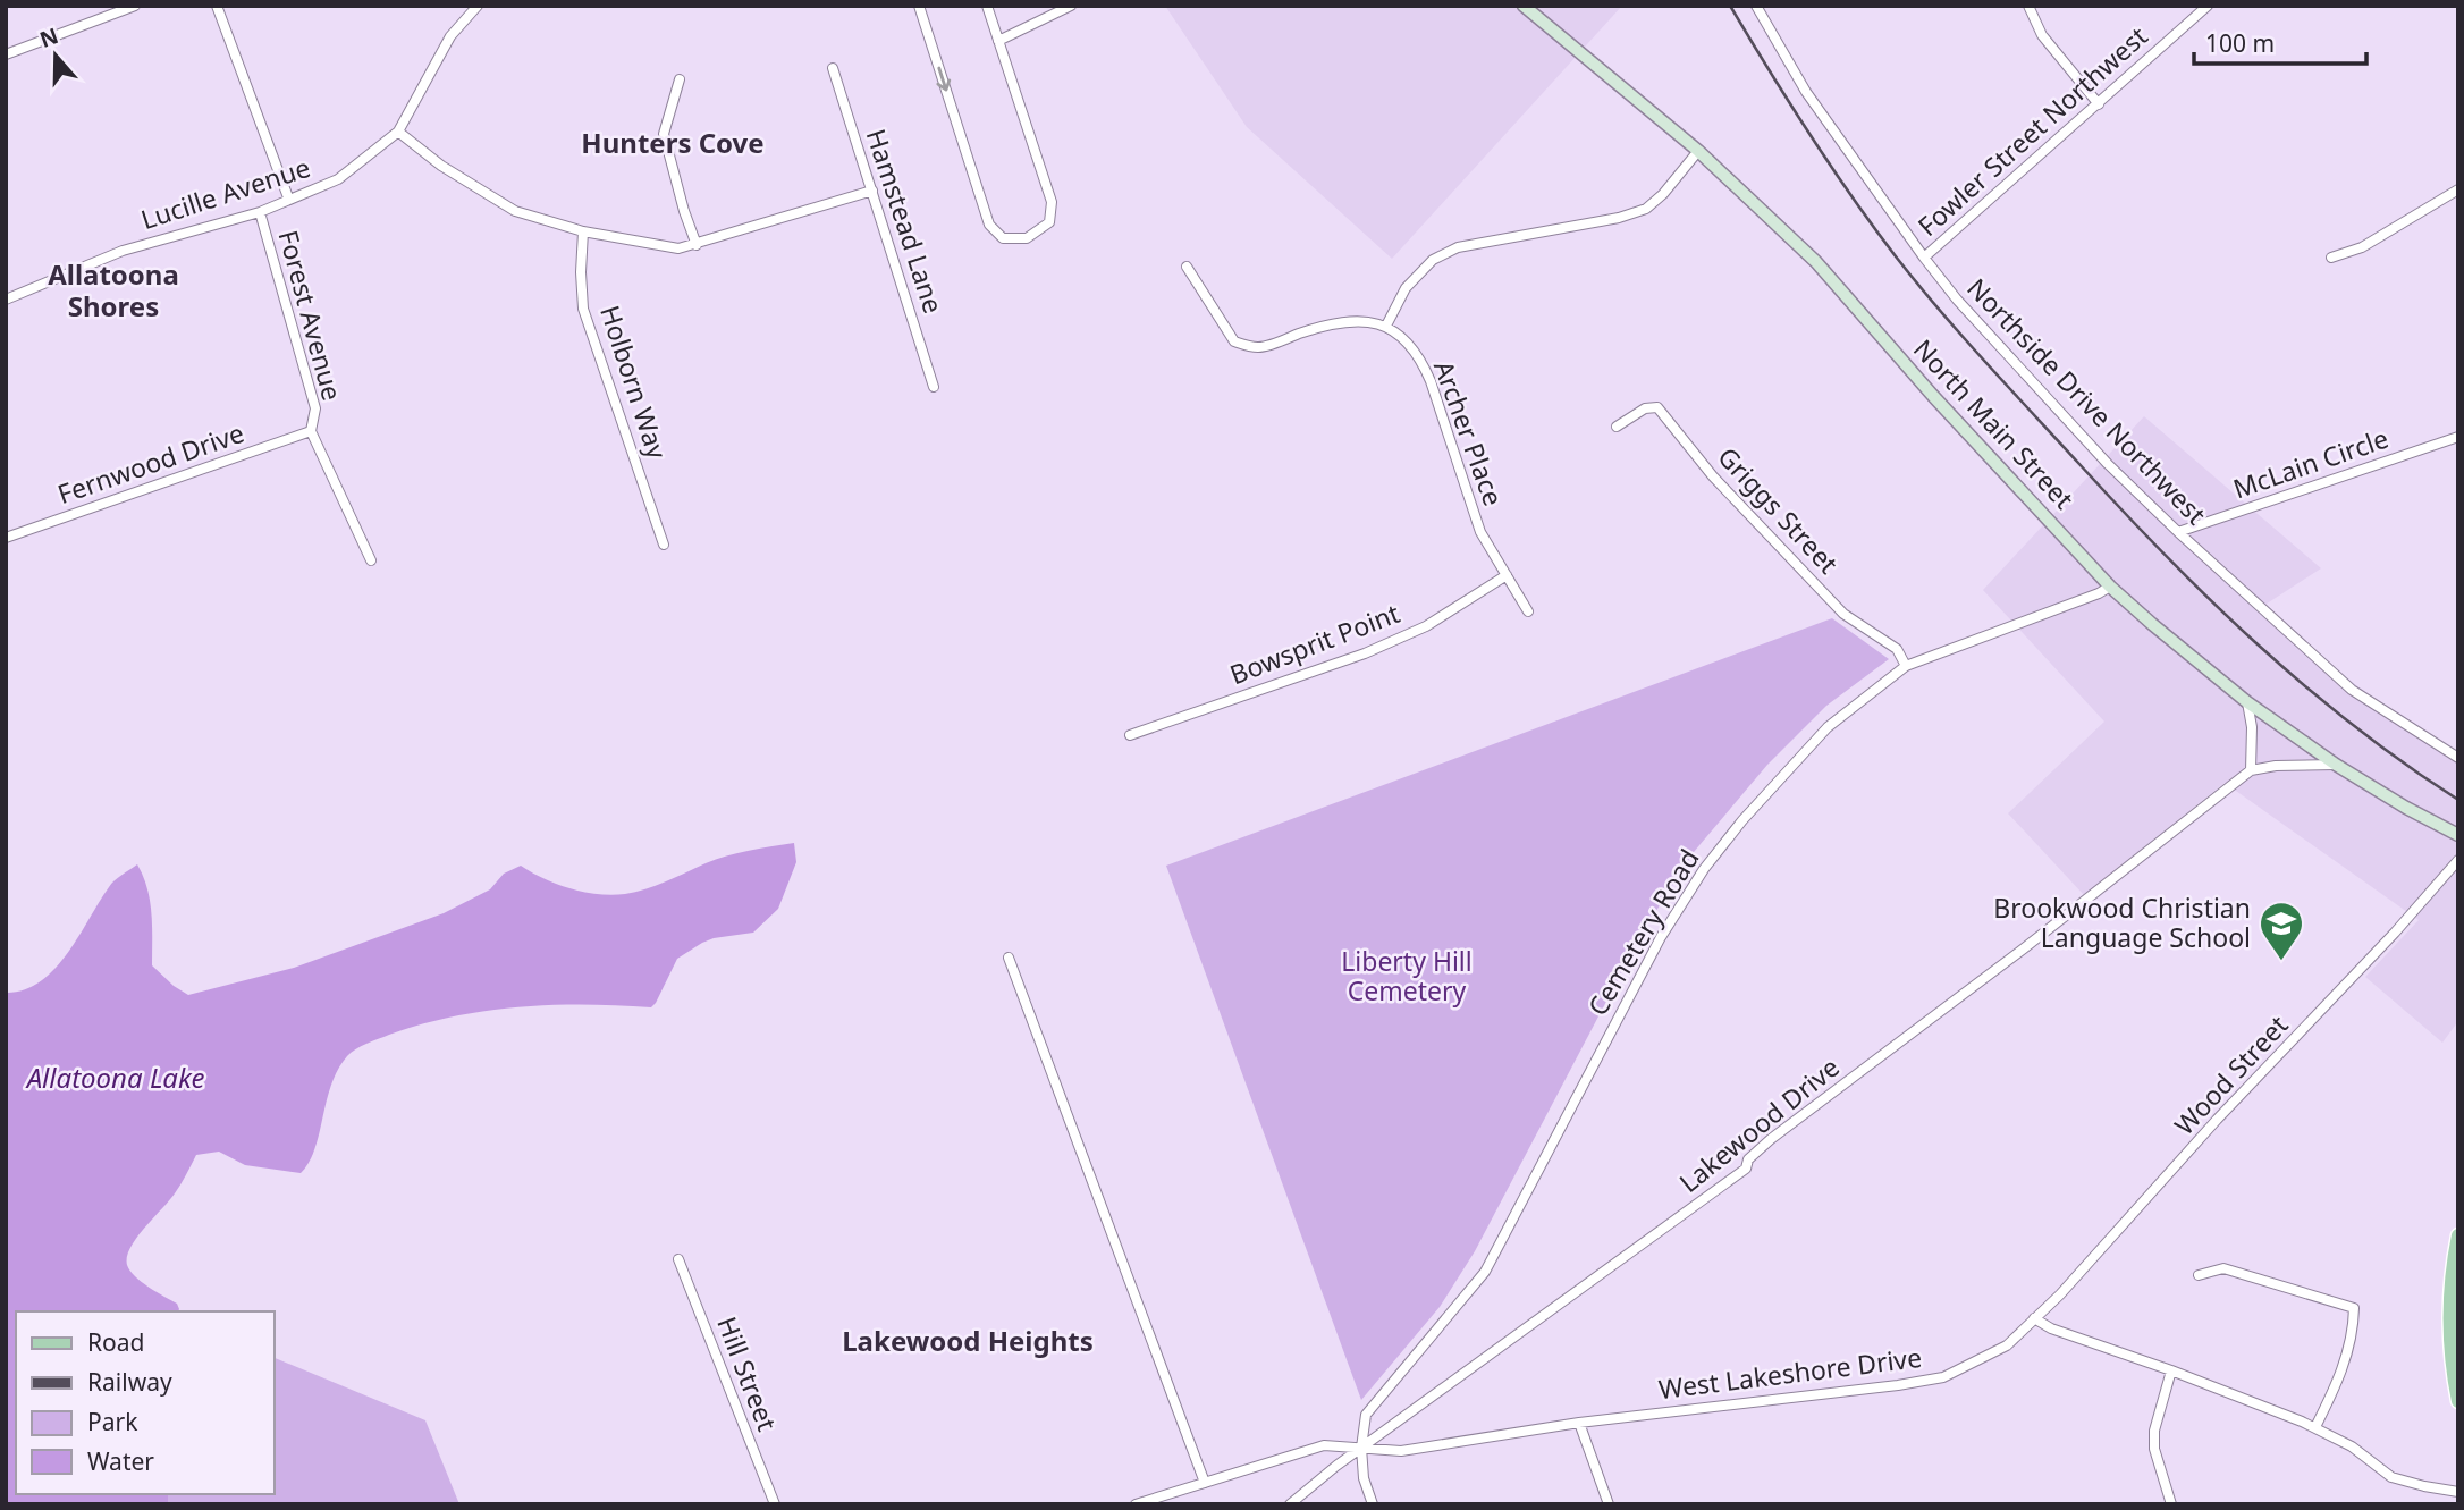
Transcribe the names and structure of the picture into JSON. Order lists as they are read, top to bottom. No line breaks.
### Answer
{"streets":{"main road":["North Main Street"],"street":["Fowler Street Northwest","Lucille Avenue","Hamstead Lane","Forest Avenue","Holborn Way","Northside Drive Northwest","Archer Place","Fernwood Drive","McLain Circle","Griggs Street","Bowsprit Point","Cemetery Road","Wood Street","Lakewood Drive","Hill Street","West Lakeshore Drive"]},"crossings":[["Fowler Street Northwest","Northside Drive Northwest"],["Lucille Avenue","Forest Avenue"],["Forest Avenue","Fernwood Drive"],["Northside Drive Northwest","McLain Circle"],["North Main Street","Cemetery Road"],["Archer Place","Bowsprit Point"],["Griggs Street","Cemetery Road"],["Cemetery Road","Lakewood Drive"],["Cemetery Road","West Lakeshore Drive"],["Wood Street","West Lakeshore Drive"],["Lakewood Drive","West Lakeshore Drive"]],"districts":["Hunters Cove","Allatoona Shores","Lakewood Heights"],"water":["Allatoona Lake"],"parks":["Liberty Hill Cemetery"],"places":{"school or university":["Brookwood Christian Language School"]},"legend":["Road","Railway","Park","Water"],"scale_bar":"100 m","north":"top"}
